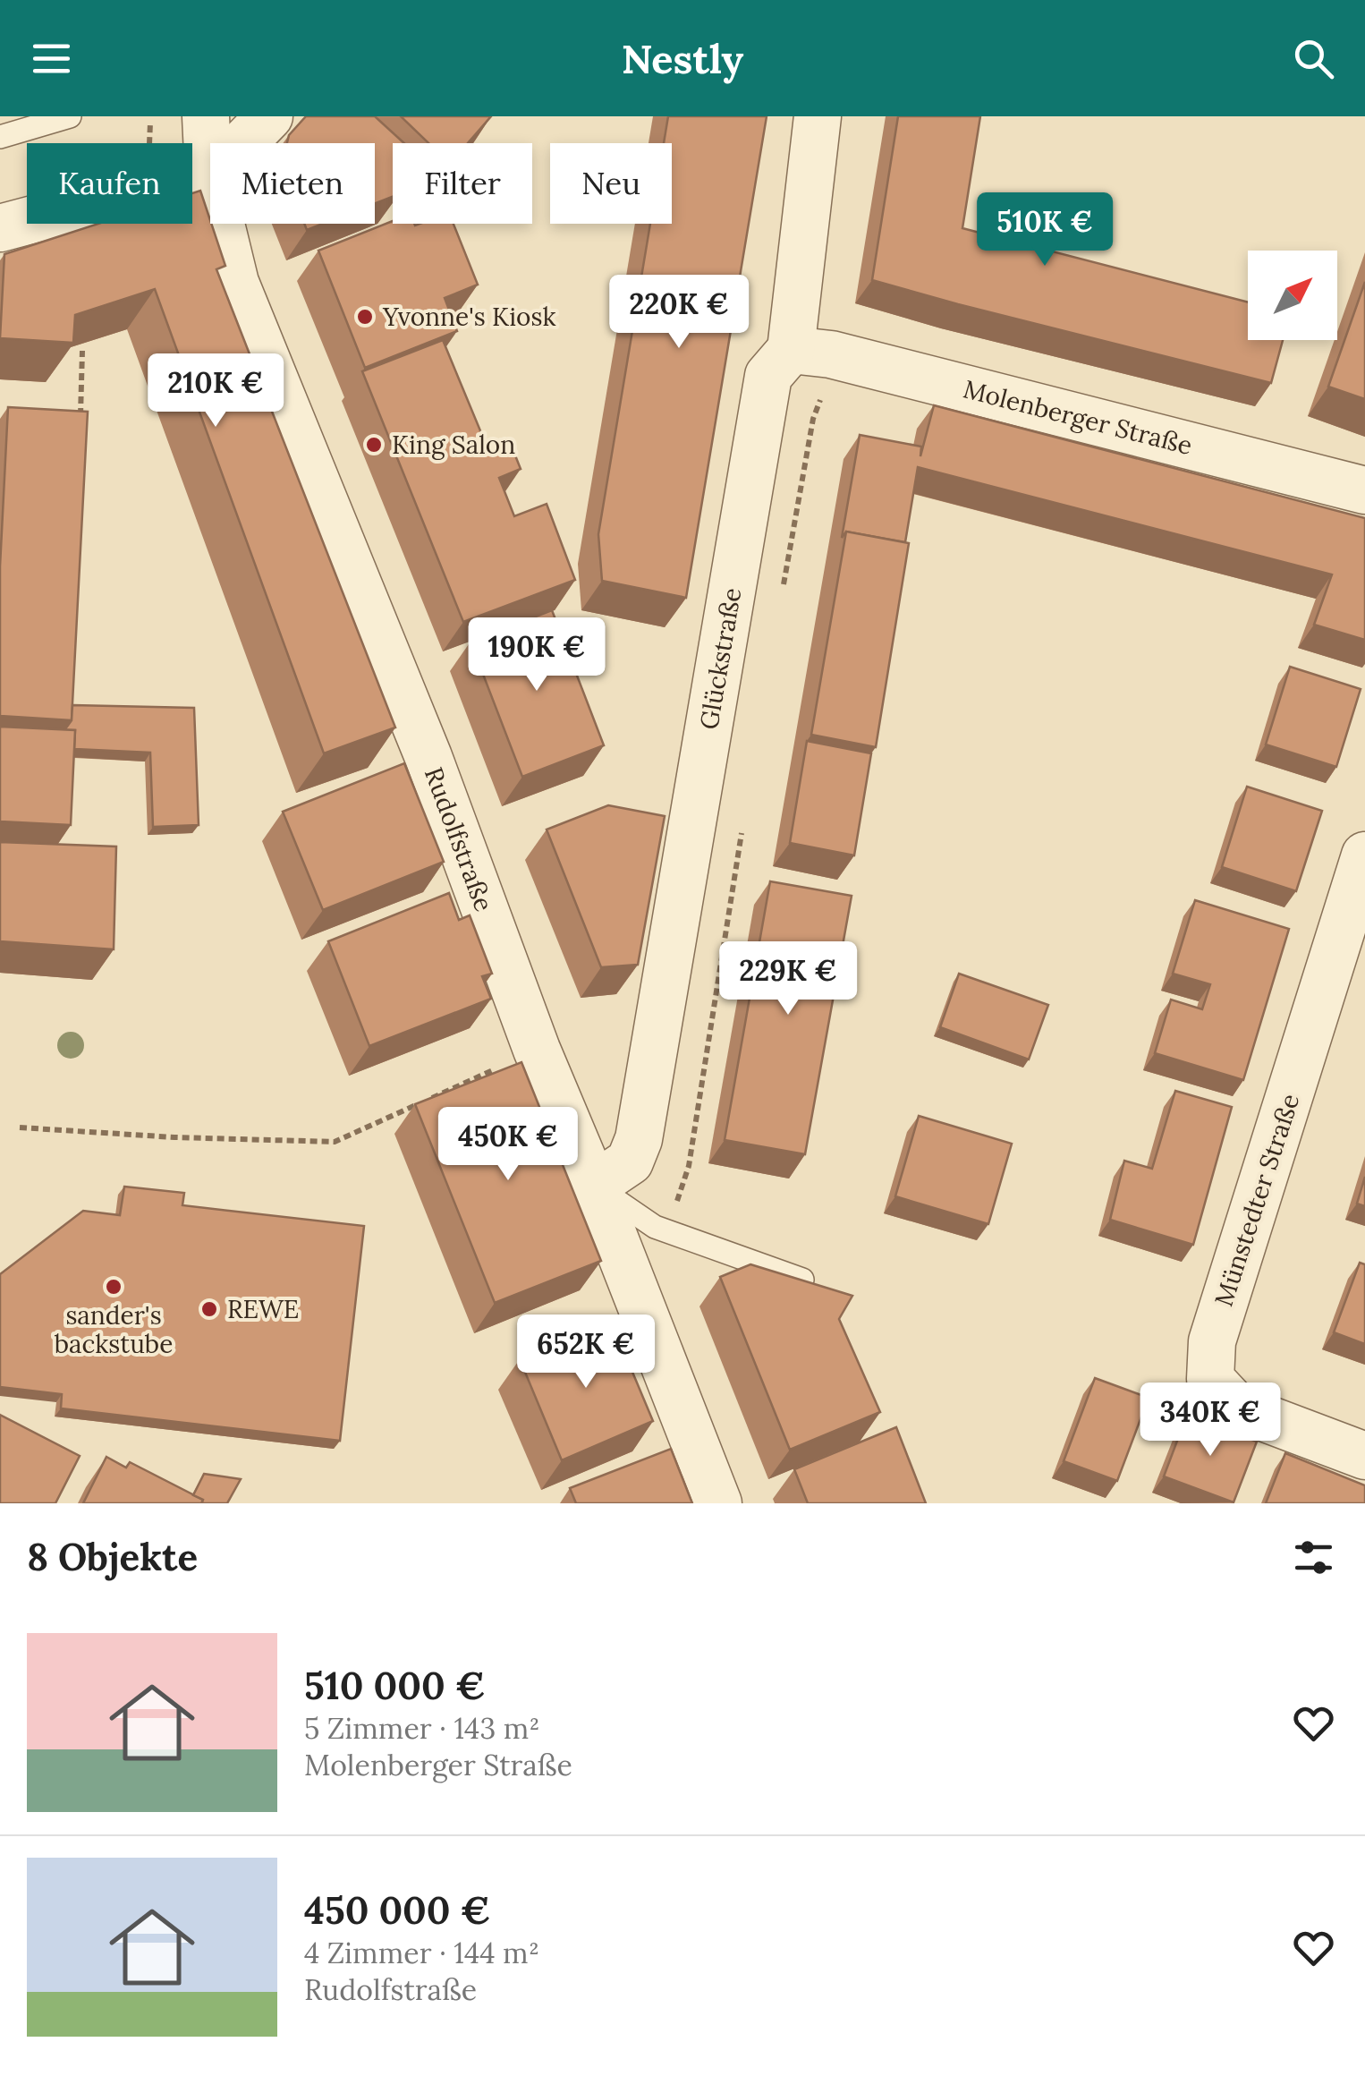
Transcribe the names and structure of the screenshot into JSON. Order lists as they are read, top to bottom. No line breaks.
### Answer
{"streets":{"street":["Molenberger Straße","Glückstraße","Rudolfstraße","Münstedter Straße"]},"crossings":[["Molenberger Straße","Glückstraße"],["Glückstraße","Rudolfstraße"]],"places":["Yvonne's Kiosk","King Salon","sander's backstube","REWE"],"north":"top right","page":{"header":"Nestly","chip":["Kaufen","Mieten","Filter","Neu"],"price":["510K €","220K €","210K €","190K €","229K €","450K €","652K €","340K €"],"heading":"8 Objekte","list":[{"name":"510 000 €","note":"5 Zimmer · 143 m² · Molenberger Straße"},{"name":"450 000 €","note":"4 Zimmer · 144 m² · Rudolfstraße"}]}}
